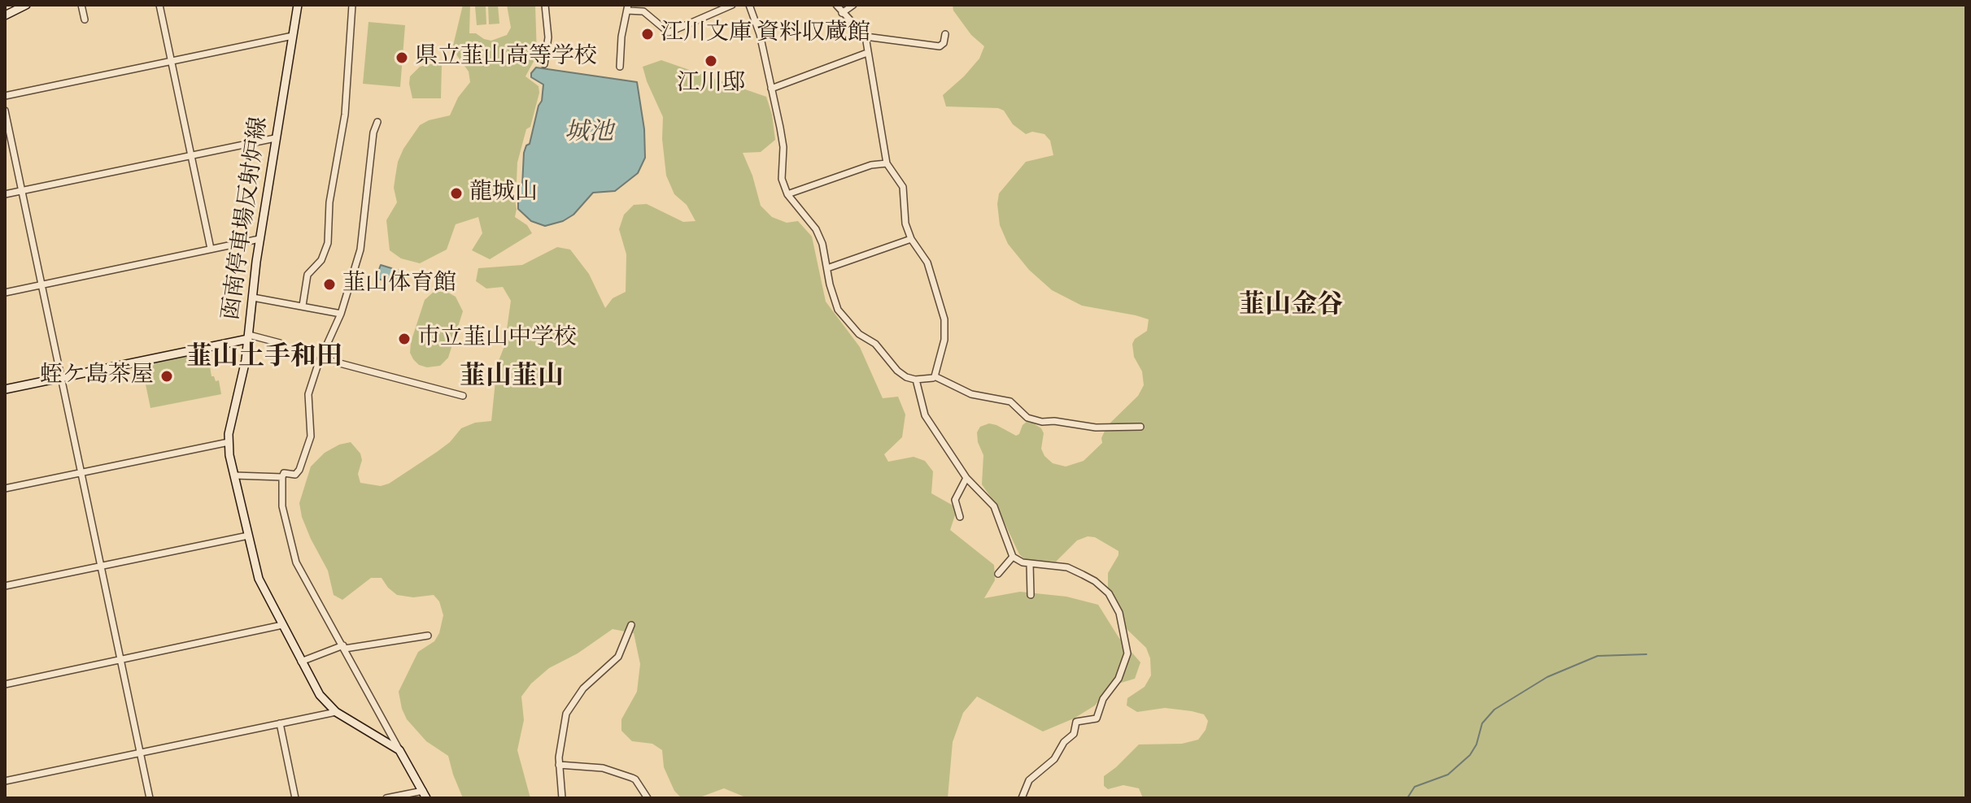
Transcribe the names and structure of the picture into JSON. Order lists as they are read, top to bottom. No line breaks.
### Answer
{"streets":{"main road":["函南停車場反射炉線"]},"districts":["韮山金谷","韮山土手和田","韮山韮山"],"water":["城池"],"places":["江川文庫 資料収蔵館","県立韮山高等学校","江川邸","龍城山","韮山体育館","市立韮山中学校","蛭ケ島茶屋"]}
